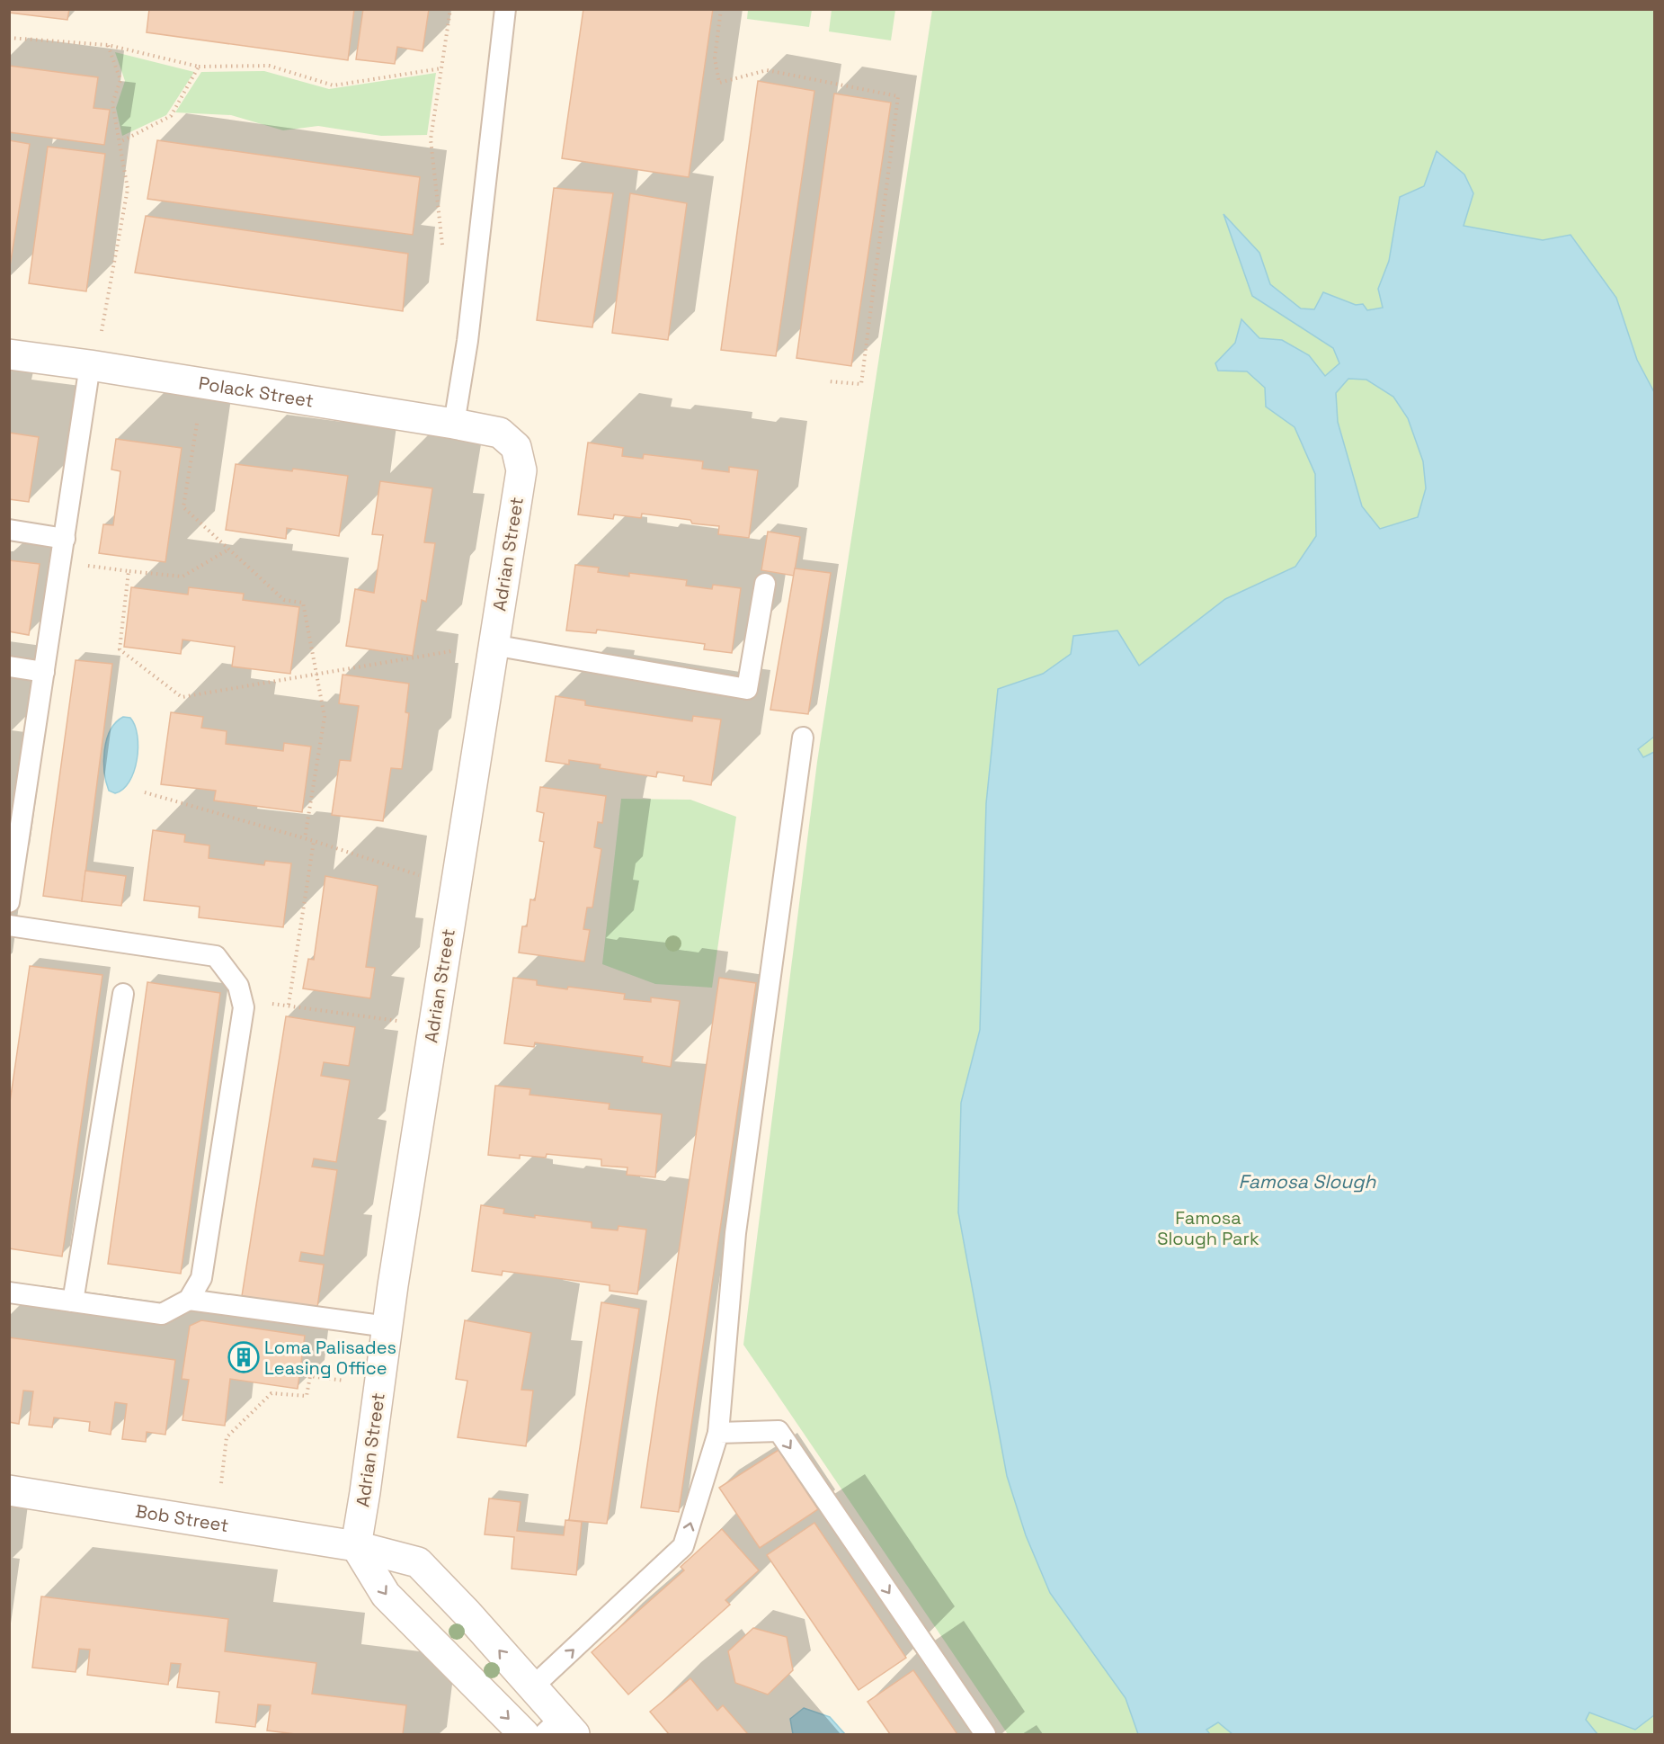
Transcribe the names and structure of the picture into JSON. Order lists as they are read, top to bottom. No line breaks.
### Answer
{"streets":{"street":["Polack Street","Adrian Street","Bob Street"]},"crossings":[["Polack Street","Adrian Street"],["Adrian Street","Bob Street"]],"water":["Famosa Slough"],"parks":["Famosa Slough Park"],"places":{"building":["Loma Palisades Leasing Office"]}}
